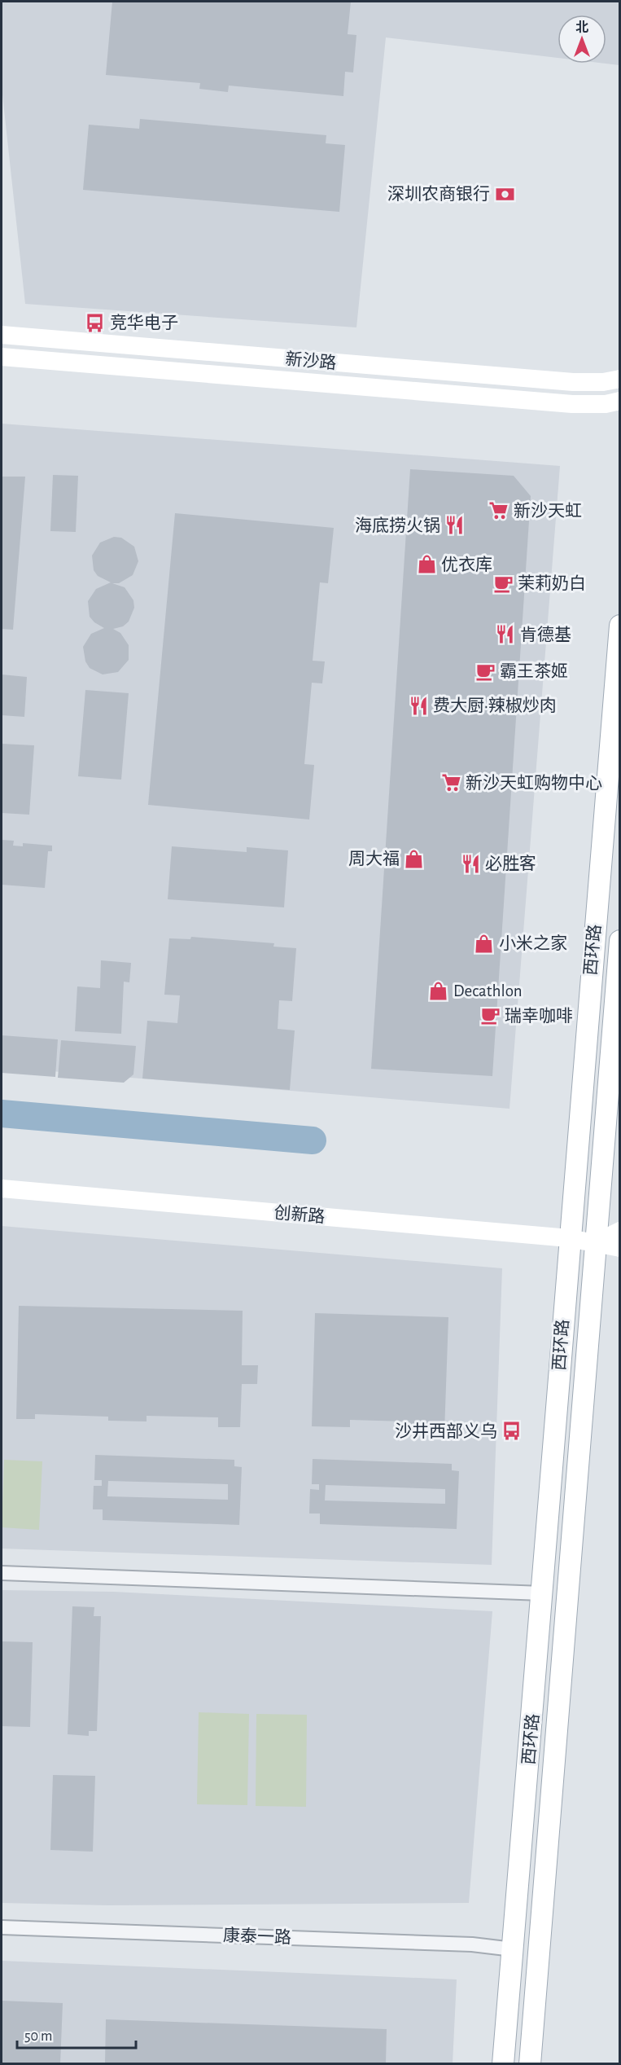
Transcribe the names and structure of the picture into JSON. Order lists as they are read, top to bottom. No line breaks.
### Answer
{"streets":{"main road":["新沙路","西环路","创新路"],"street":["康泰一路"]},"crossings":[["西环路","创新路"],["西环路","康泰一路"]],"places":{"bank":["深圳农商银行"],"bus stop":["竞华电子","沙井西部义乌"],"supermarket":["新沙天虹","新沙天虹购物中心"],"restaurant":["海底捞火锅","肯德基","费大厨·辣椒炒肉","必胜客"],"shop":["优衣库","周大福","小米之家","Decathlon"],"cafe":["茉莉奶白","霸王茶姬","瑞幸咖啡"]},"scale_bar":"50 m","north":"top"}
